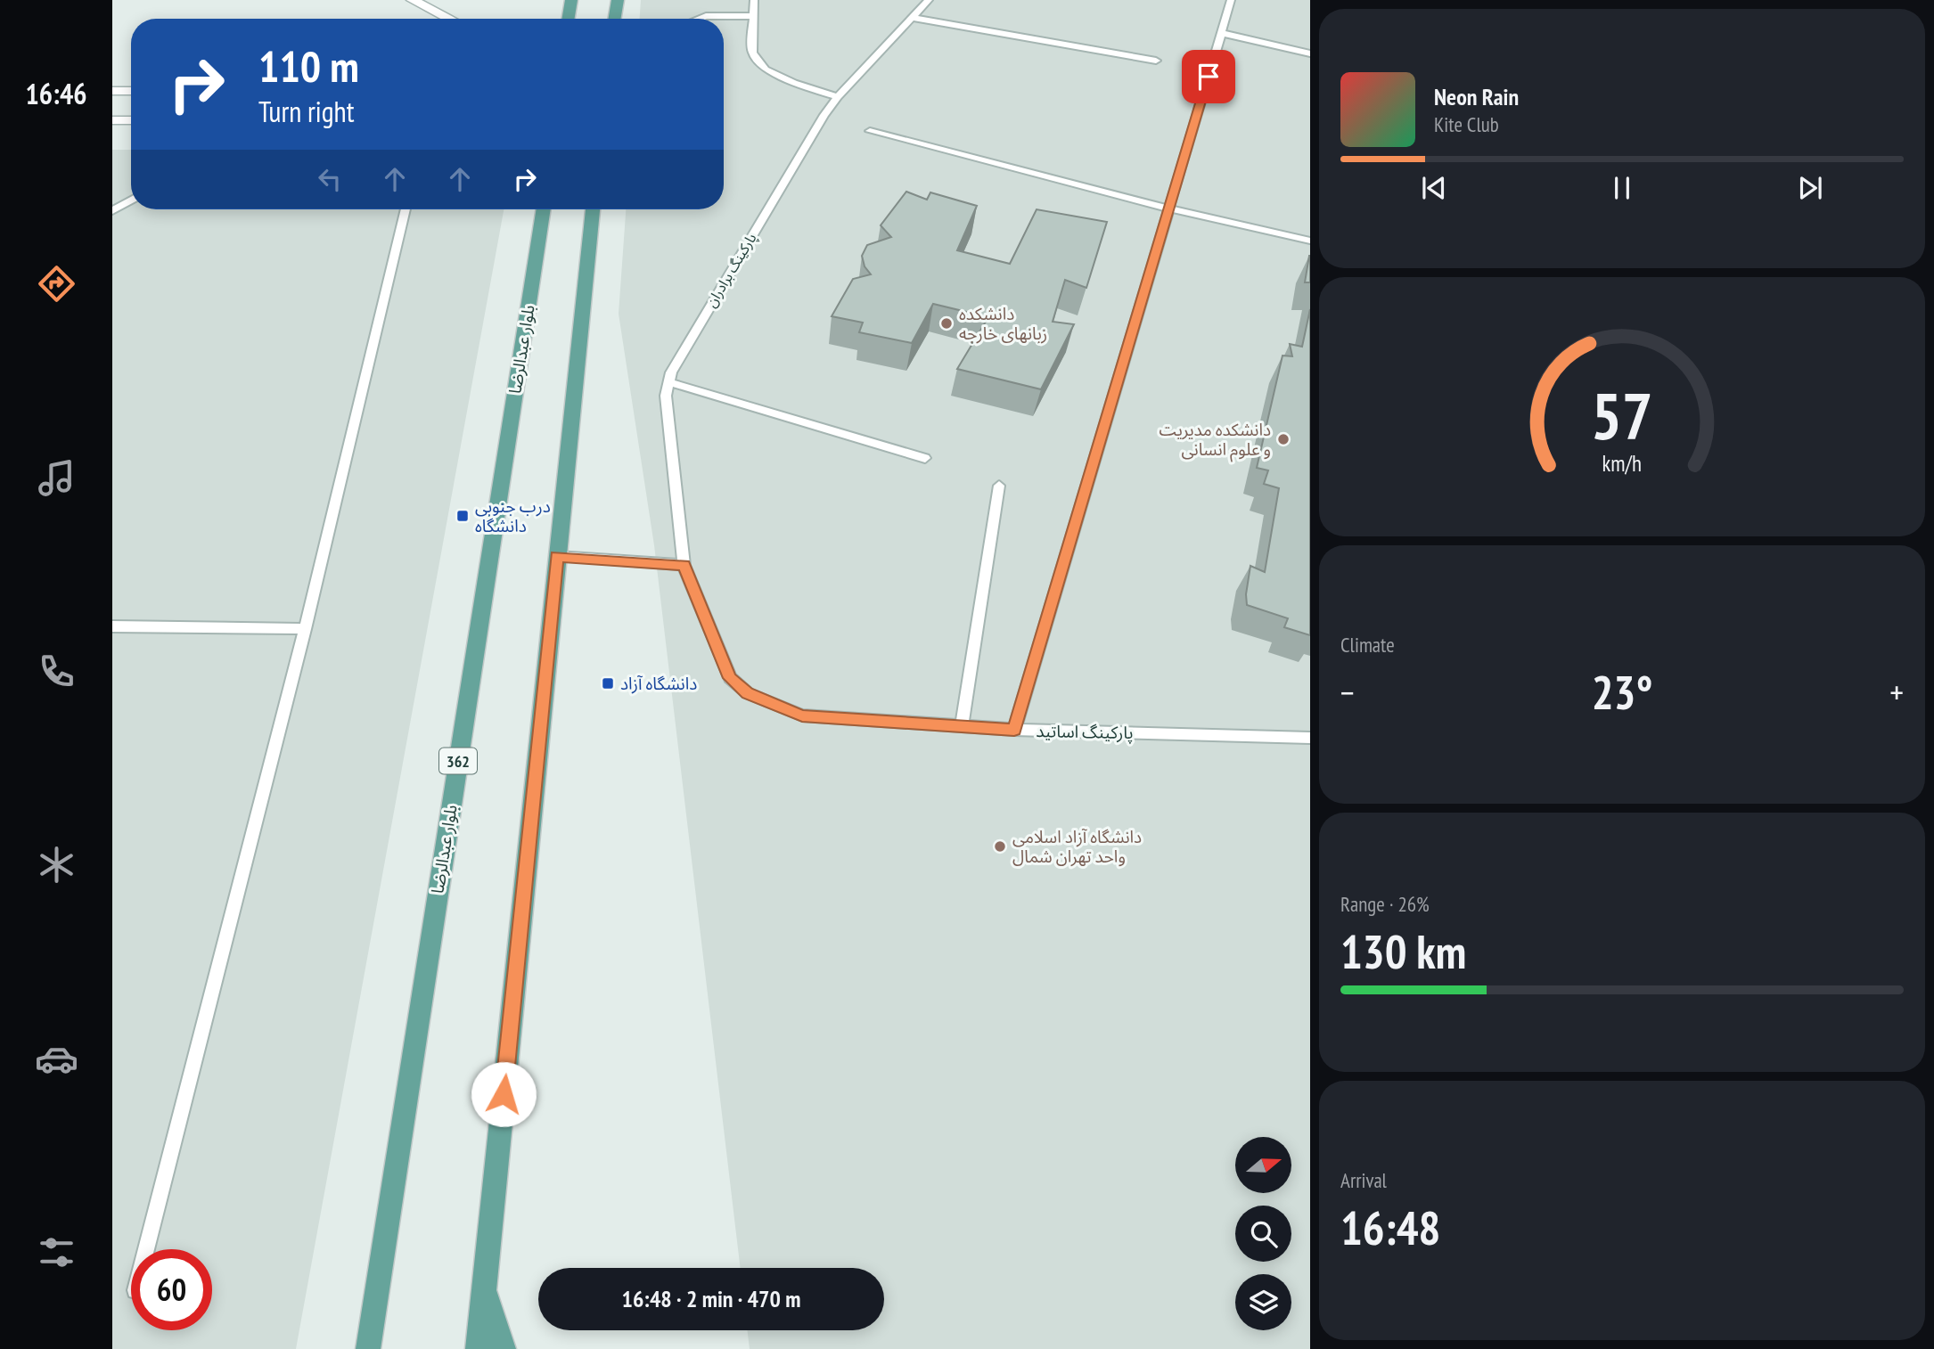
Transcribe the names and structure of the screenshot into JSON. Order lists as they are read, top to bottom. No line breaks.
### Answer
{"streets":{"main road":["بلوار عبدالرضا","362"],"lane":["پارکینگ برادران","پارکینگ اساتید"]},"crossings":[["پارکینگ برادران","پارکینگ اساتید"]],"places":{"other":["دانشکده زبانهای خارجه","دانشکده مدیریت و علوم انسانی","دانشگاه آزاد اسلامی واحد تهران شمال"],"transit":["درب جنوبی دانشگاه","دانشگاه آزاد"]},"north":"right","page":{"tabs":"16:46","turn":["110 m","Turn right"],"song":["Neon Rain","Kite Club"],"tile":["Climate",["Range · 26%","130 km"],["Arrival","16:48"]],"heat":["−","23°","+"],"limit":"60","trip":"16:48 · 2 min · 470 m","gauge":["57","km/h"]}}
